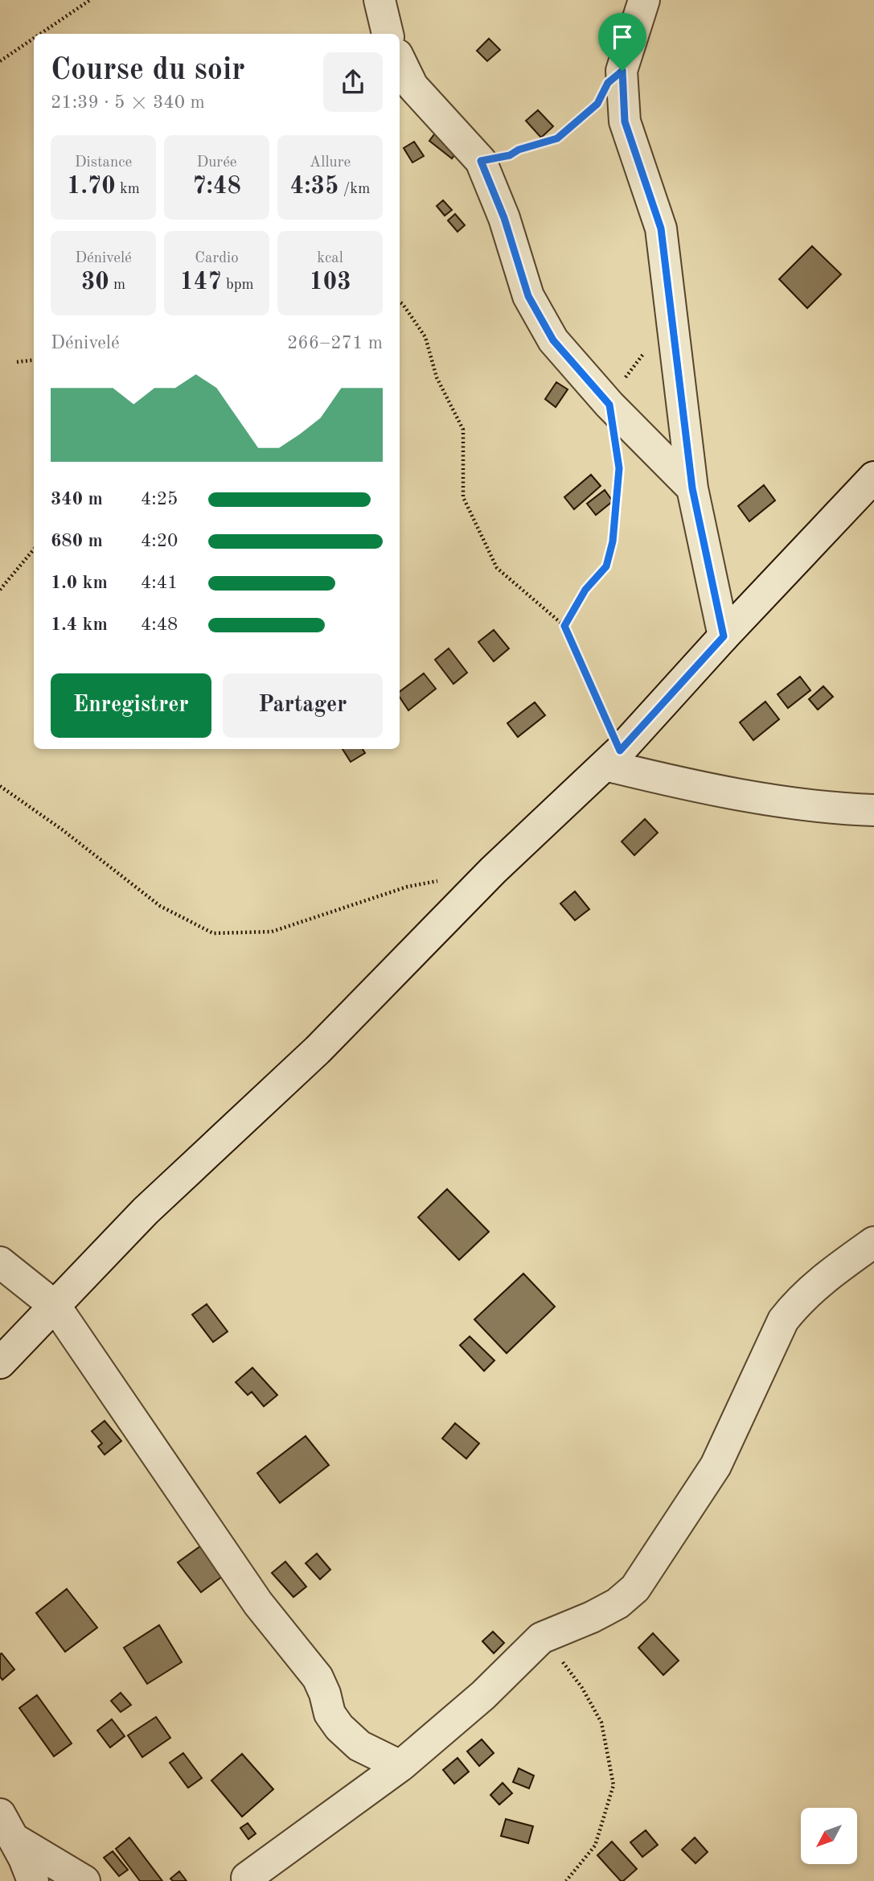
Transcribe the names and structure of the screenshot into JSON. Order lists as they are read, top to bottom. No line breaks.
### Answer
{"north":"bottom left","page":{"heading":["Course du soir","21:39 · 5 × 340 m"],"stats":[["Distance","1.70 km"],["Durée","7:48"],["Allure","4:35 /km"],["Dénivelé","30 m"],["Cardio","147 bpm"],["kcal","103"]],"chart":["Dénivelé","266–271 m"],"list":[{"name":"340 m","note":"4:25"},{"name":"680 m","note":"4:20"},{"name":"1.0 km","note":"4:41"},{"name":"1.4 km","note":"4:48"}],"buttons":["Enregistrer","Partager"]}}
